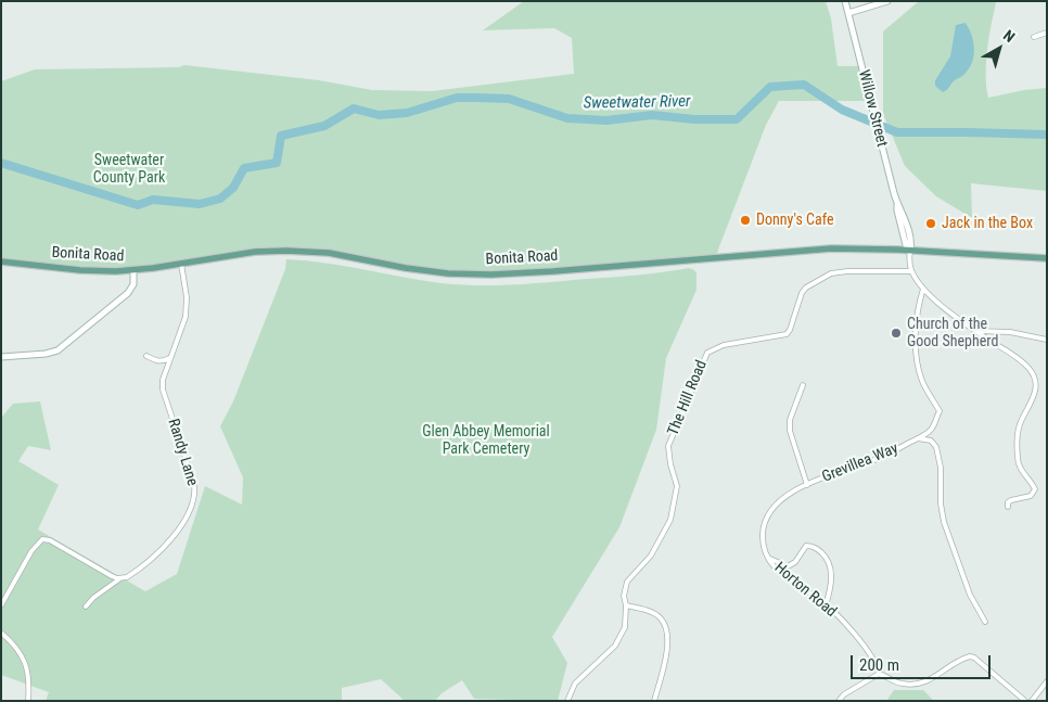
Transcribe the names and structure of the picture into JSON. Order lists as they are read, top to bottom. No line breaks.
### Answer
{"streets":{"main road":["Willow Street","Bonita Road"],"street":["The Hill Road","Randy Lane","Grevillea Way","Horton Road"]},"crossings":[["Willow Street","Bonita Road"],["Bonita Road","Randy Lane"],["Grevillea Way","Horton Road"]],"water":["Sweetwater River"],"parks":["Sweetwater County Park","Glen Abbey Memorial Park Cemetery"],"places":["Donny's Cafe","Jack in the Box","Church of the Good Shepherd"],"scale_bar":"200 m","north":"top right"}
